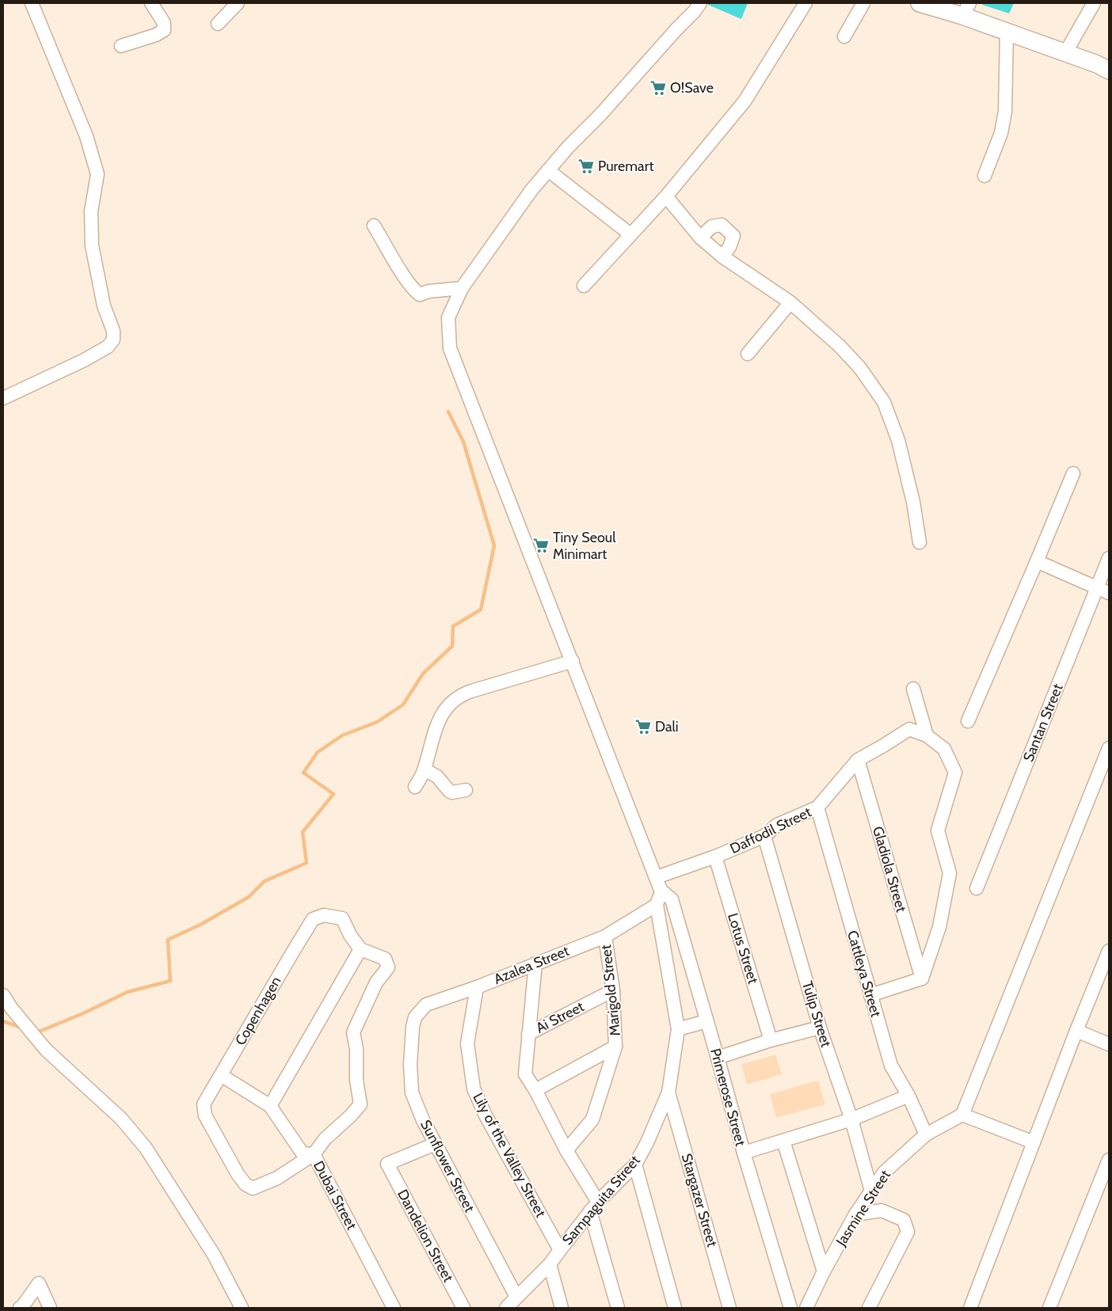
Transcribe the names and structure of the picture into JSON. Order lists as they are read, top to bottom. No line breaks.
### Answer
{"streets":{"street":["Santan Street","Daffodil Street","Gladiola Street","Lotus Street","Azalea Street","Cattleya Street","Marigold Street","Copenhagen","Tulip Street","Ai Street","Primerose Street","Lily of the Valley Street","Sunflower Street","Dubai Street","Sampaguita Street","Stargazer Street","Jasmine Street","Dandelion Street"]},"crossings":[["Daffodil Street","Gladiola Street"],["Daffodil Street","Lotus Street"],["Daffodil Street","Cattleya Street"],["Daffodil Street","Tulip Street"],["Azalea Street","Marigold Street"],["Azalea Street","Lily of the Valley Street"],["Azalea Street","Sunflower Street"],["Azalea Street","Sampaguita Street"],["Cattleya Street","Jasmine Street"],["Marigold Street","Ai Street"],["Copenhagen","Dubai Street"],["Tulip Street","Jasmine Street"],["Primerose Street","Sampaguita Street"],["Lily of the Valley Street","Sampaguita Street"],["Sunflower Street","Sampaguita Street"],["Sunflower Street","Dandelion Street"],["Sampaguita Street","Stargazer Street"]],"places":{"supermarket":["O!Save","Puremart","Tiny Seoul Minimart","Dali"]}}
